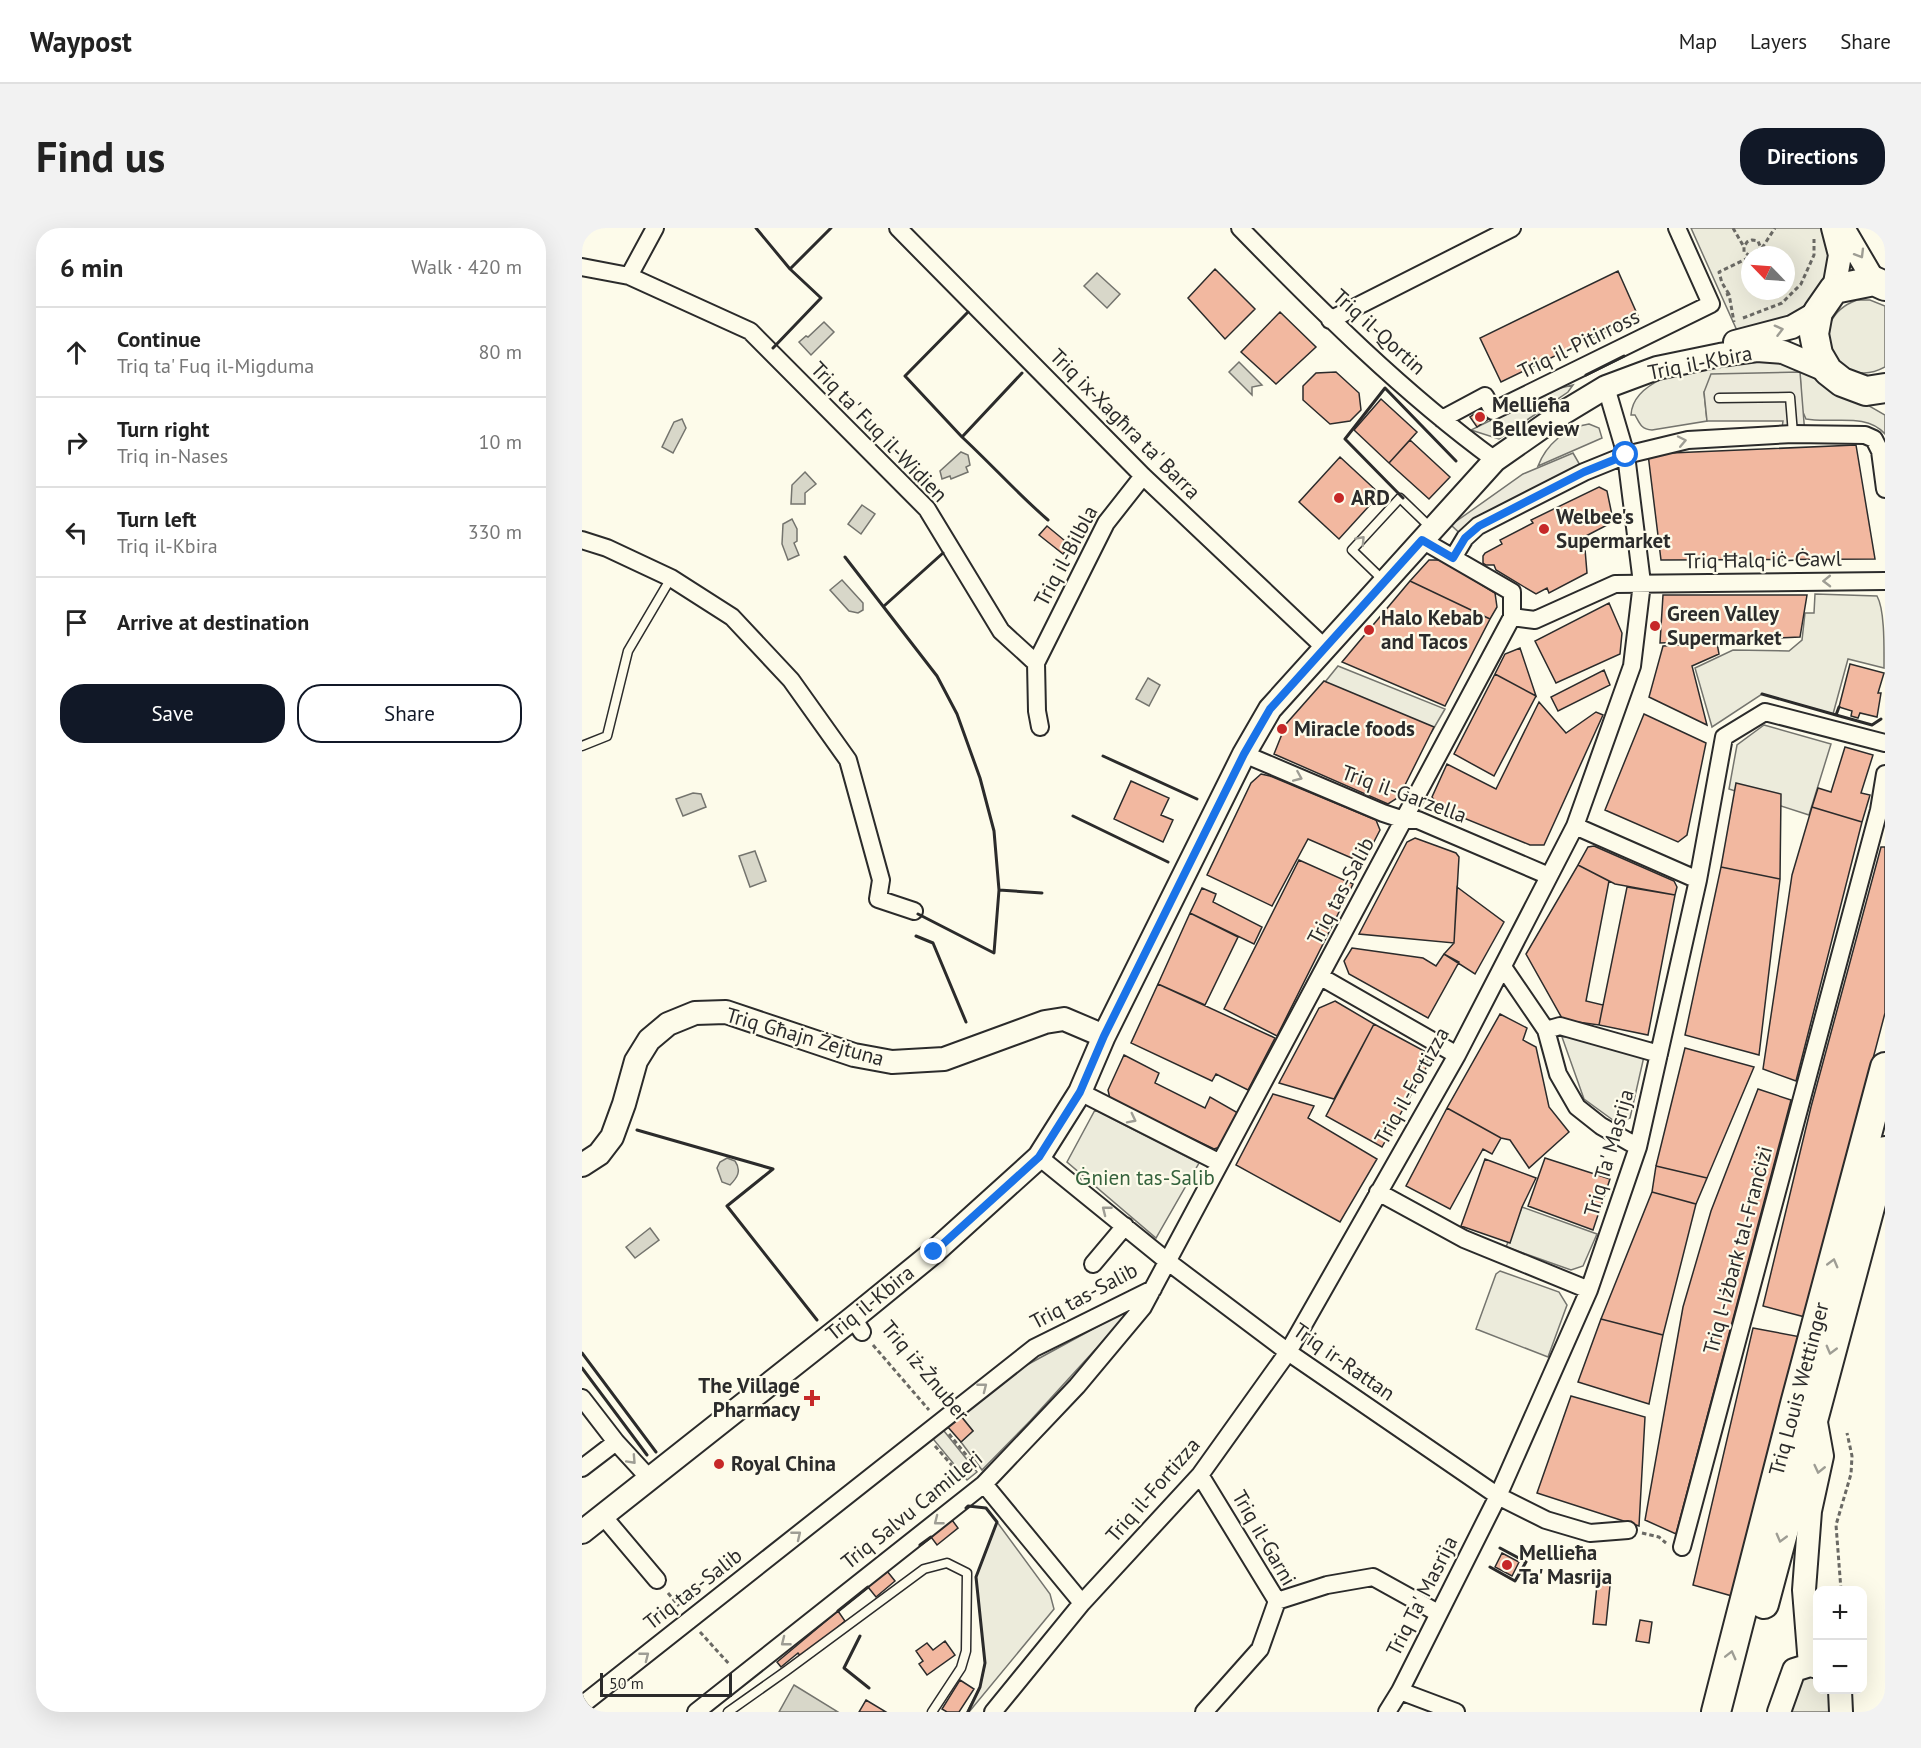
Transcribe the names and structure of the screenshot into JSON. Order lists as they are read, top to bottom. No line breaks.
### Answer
{"streets":{"highway":["Triq Louis Wettinger"],"main road":["Triq il-Kbira","Triq Għajn Żejtuna"],"street":["Triq il-Qortin","Triq il-Pitirross","Triq ix-Xagħra ta' Barra","Triq ta' Fuq il-Widien","Triq il-Bilbla","Triq Ħalq iċ-Ċawl","Triq il-Garzella","Triq tas-Salib","Triq il-Fortizza","Triq Ta' Masrija","Triq l-Iżbark tal-Franċiżi","Triq ir-Rattan","Triq Salvu Camilleri","Triq il-Garni"],"path":["Triq iż-Żnuber"]},"crossings":[["Triq il-Qortin","Triq il-Pitirross"],["Triq il-Qortin","Triq il-Kbira"],["Triq il-Kbira","Triq ix-Xagħra ta' Barra"],["Triq il-Kbira","Triq il-Garzella"],["Triq il-Kbira","Triq Għajn Żejtuna"],["Triq il-Kbira","Triq il-Fortizza"],["Triq il-Kbira","Triq ir-Rattan"],["Triq il-Kbira","Triq iż-Żnuber"],["Triq ix-Xagħra ta' Barra","Triq il-Bilbla"],["Triq ta' Fuq il-Widien","Triq il-Bilbla"],["Triq Ħalq iċ-Ċawl","Triq tas-Salib"],["Triq Ħalq iċ-Ċawl","Triq il-Fortizza"],["Triq il-Garzella","Triq tas-Salib"],["Triq il-Garzella","Triq il-Fortizza"],["Triq tas-Salib","Triq ir-Rattan"],["Triq tas-Salib","Triq iż-Żnuber"],["Triq tas-Salib","Triq Salvu Camilleri"],["Triq il-Fortizza","Triq ir-Rattan"],["Triq il-Fortizza","Triq il-Garni"],["Triq Ta' Masrija","Triq ir-Rattan"],["Triq iż-Żnuber","Triq Salvu Camilleri"]],"one_way":["Triq il-Garzella","Triq tas-Salib","Triq Salvu Camilleri"],"parks":["Ġnien tas-Salib"],"places":{"other":["Mellieħa Belleview","ARD","Welbee's Supermarket","Green Valley Supermarket","Halo Kebab and Tacos","Miracle foods","Royal China","Mellieħa Ta' Masrija"],"health":["The Village Pharmacy"]},"scale_bar":"50 m","north":"top left","page":{"header":"Waypost","nav":["Map","Layers","Share"],"buttons":["Directions",["Save","Share"]],"title":"Find us","heading":["6 min","Walk · 420 m"],"list":[["Continue","Triq ta' Fuq il-Migduma","80 m"],["Turn right","Triq in-Nases","10 m"],["Turn left","Triq il-Kbira","330 m"],"Arrive at destination"],"map_buttons":["+","−"],"scale":"50 m"}}
